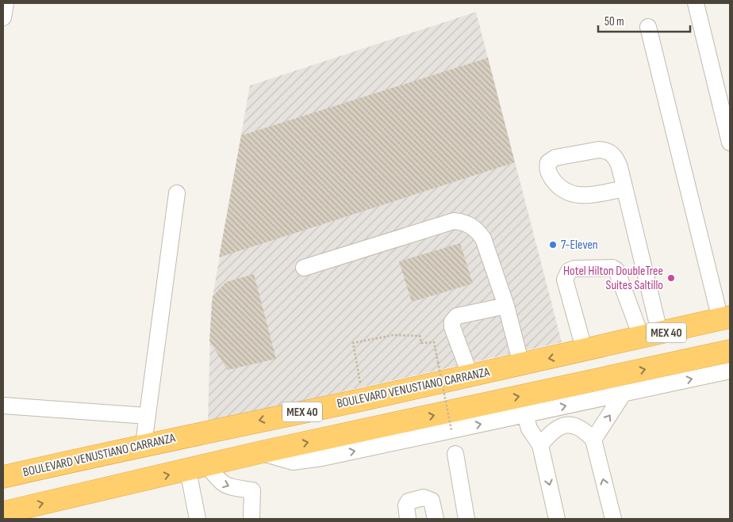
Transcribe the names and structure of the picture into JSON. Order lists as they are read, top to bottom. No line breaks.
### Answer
{"streets":{"highway":["MEX 40","BOULEVARD VENUSTIANO CARRANZA"]},"places":["7-Eleven","Hotel Hilton DoubleTree Suites Saltillo"],"scale_bar":"50 m"}
